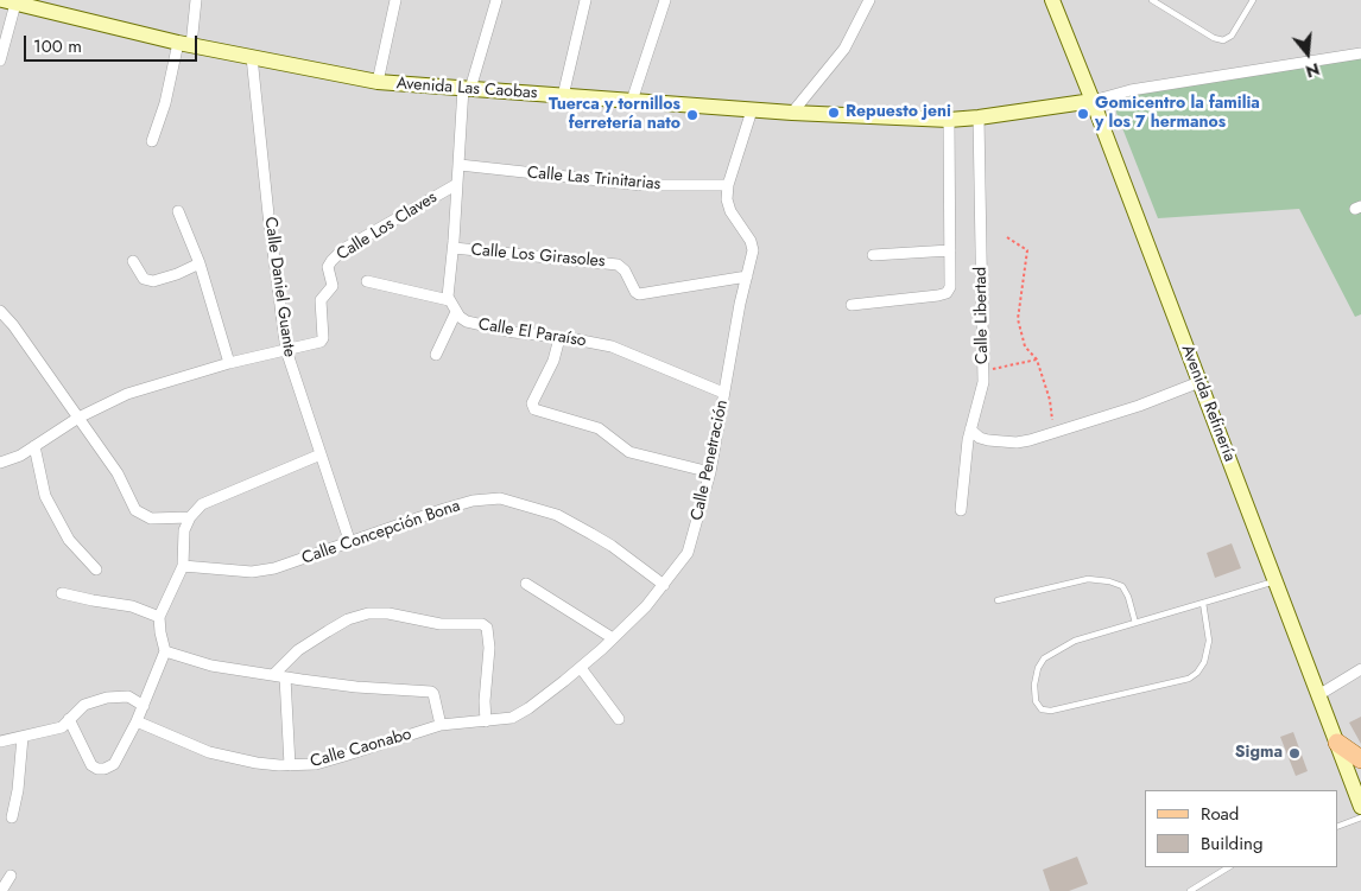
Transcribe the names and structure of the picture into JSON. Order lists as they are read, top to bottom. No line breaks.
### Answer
{"streets":{"street":["Avenida Las Caobas","Calle Las Trinitarias","Calle Los Claves","Calle Los Girasoles","Calle Daniel Guante","Calle Libertad","Calle El Paraíso","Avenida Refinería","Calle Penetración","Calle Concepción Bona","Calle Caonabo"]},"crossings":[["Avenida Las Caobas","Calle Daniel Guante"],["Avenida Las Caobas","Calle Libertad"],["Avenida Las Caobas","Avenida Refinería"],["Avenida Las Caobas","Calle Penetración"],["Calle Las Trinitarias","Calle Penetración"],["Calle Los Claves","Calle Daniel Guante"],["Calle Los Girasoles","Calle Penetración"],["Calle Daniel Guante","Calle Concepción Bona"],["Calle El Paraíso","Calle Penetración"],["Calle Penetración","Calle Concepción Bona"],["Calle Penetración","Calle Caonabo"]],"places":["Repuesto jeni","Gomicentro la familia y los 7 hermanos","Tuerca y tornillos ferretería nato","Sigma"],"legend":["Road","Building"],"scale_bar":"100 m","north":"bottom"}
